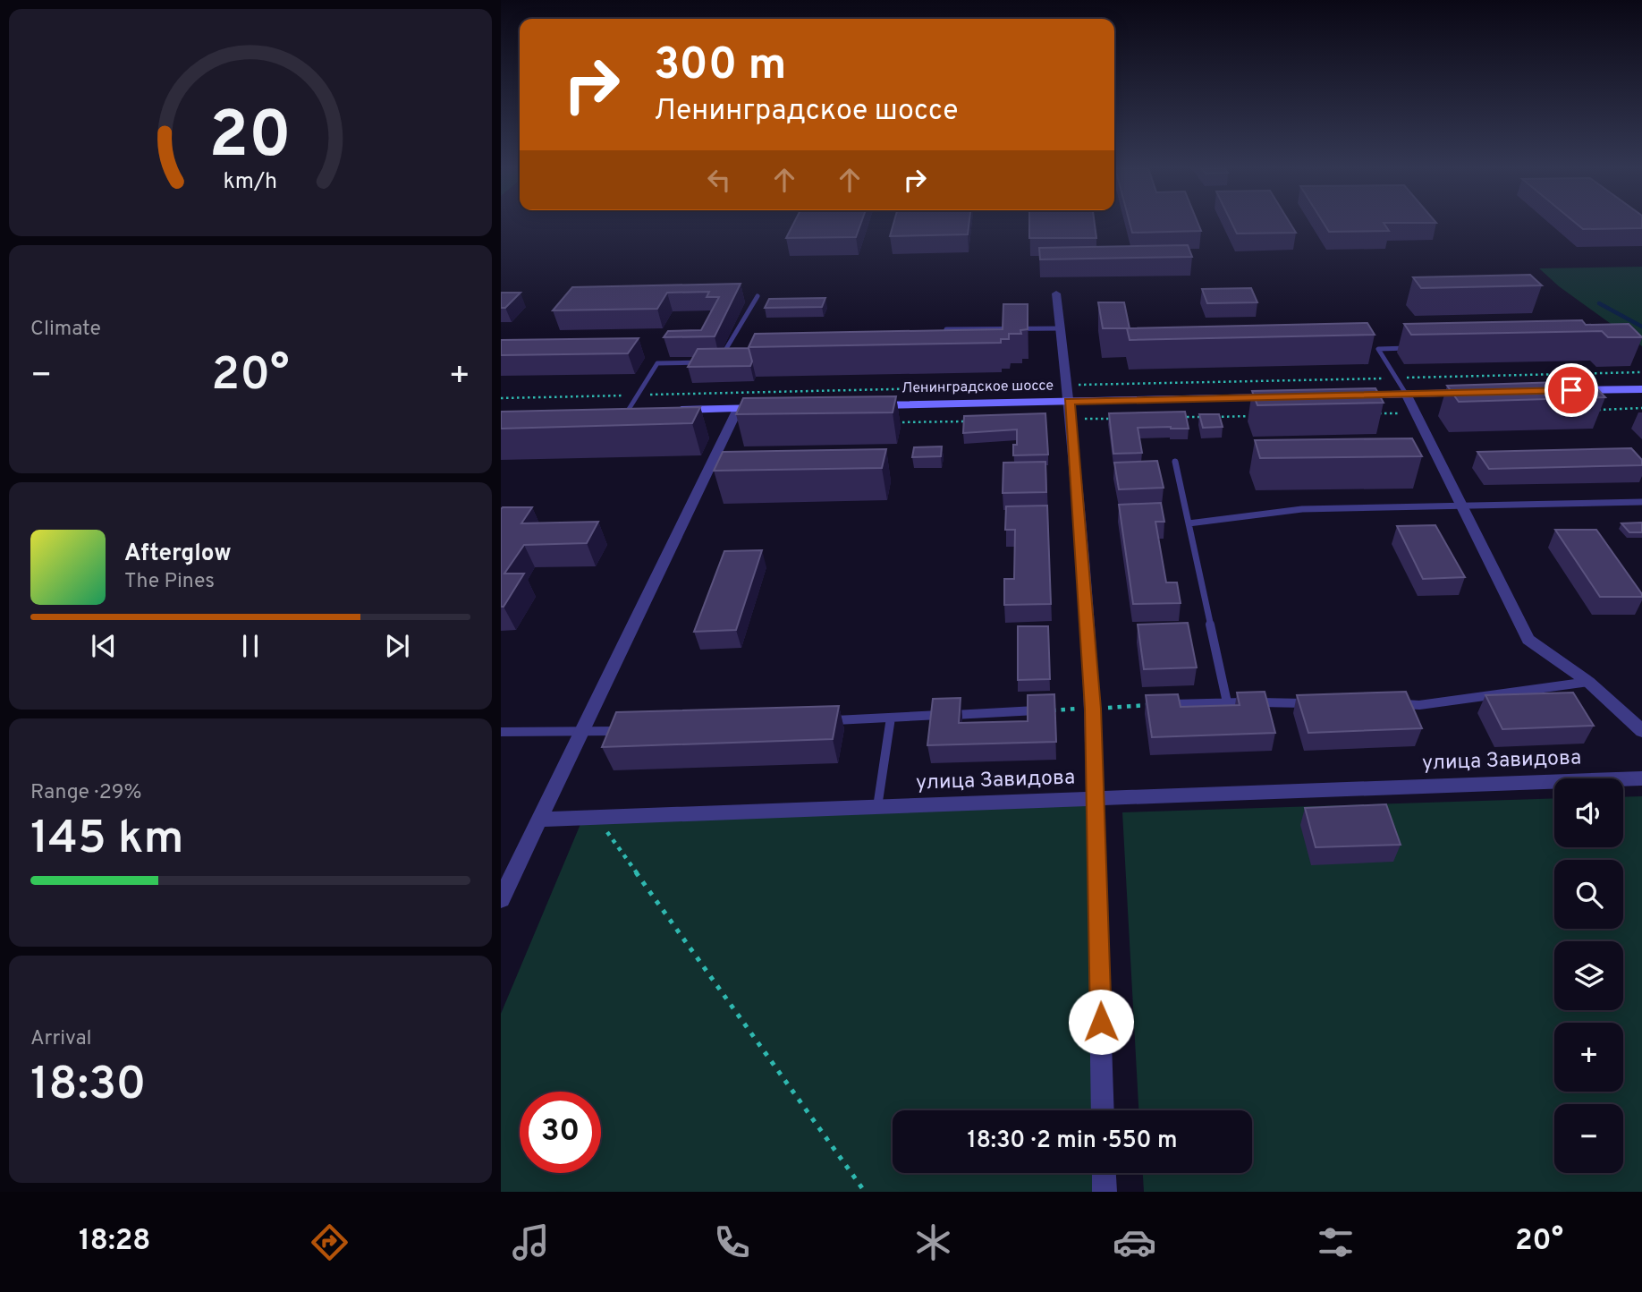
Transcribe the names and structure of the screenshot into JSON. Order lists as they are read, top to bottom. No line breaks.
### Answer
{"streets":{"main road":["Ленинградское шоссе"],"street":["улица Завидова"]},"page":{"turn":["300 m","Ленинградское шоссе"],"tile":["Climate",["Range · 29%","145 km"],["Arrival","18:30"]],"heat":["−","20°","+"],"song":["Afterglow","The Pines"],"map_buttons":["+","−"],"limit":"30","trip":"18:30 · 2 min · 550 m","tabs":["18:28","20°"],"gauge":["20","km/h"]}}
